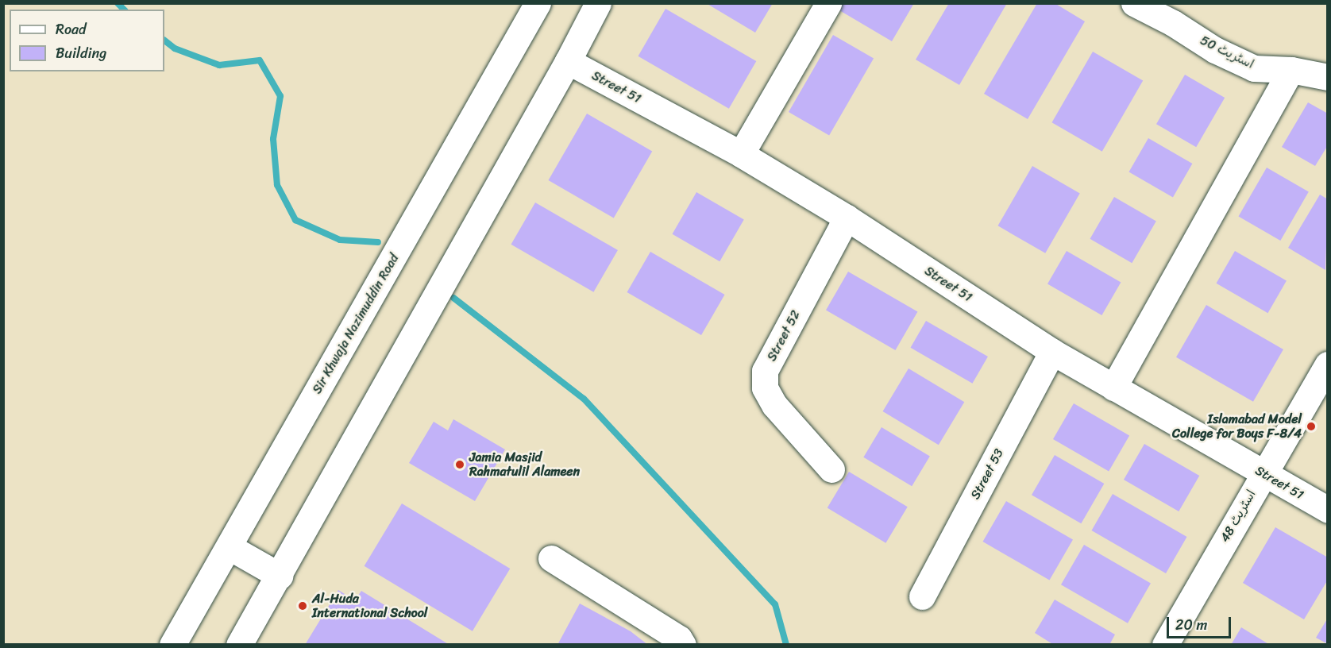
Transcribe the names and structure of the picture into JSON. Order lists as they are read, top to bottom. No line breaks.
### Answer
{"streets":{"street":["اسٹریٹ 50","Street 51","Sir Khwaja Nazimuddin Road","Street 52","Street 53","اسٹریٹ 48"]},"crossings":[["Street 51","Street 52"],["Street 51","Street 53"],["Street 51","اسٹریٹ 48"]],"places":["Islamabad Model College for Boys F-8/4","Jamia Masjid Rahmatulil Alameen","Al-Huda International School"],"legend":["Road","Building"],"scale_bar":"20 m"}
